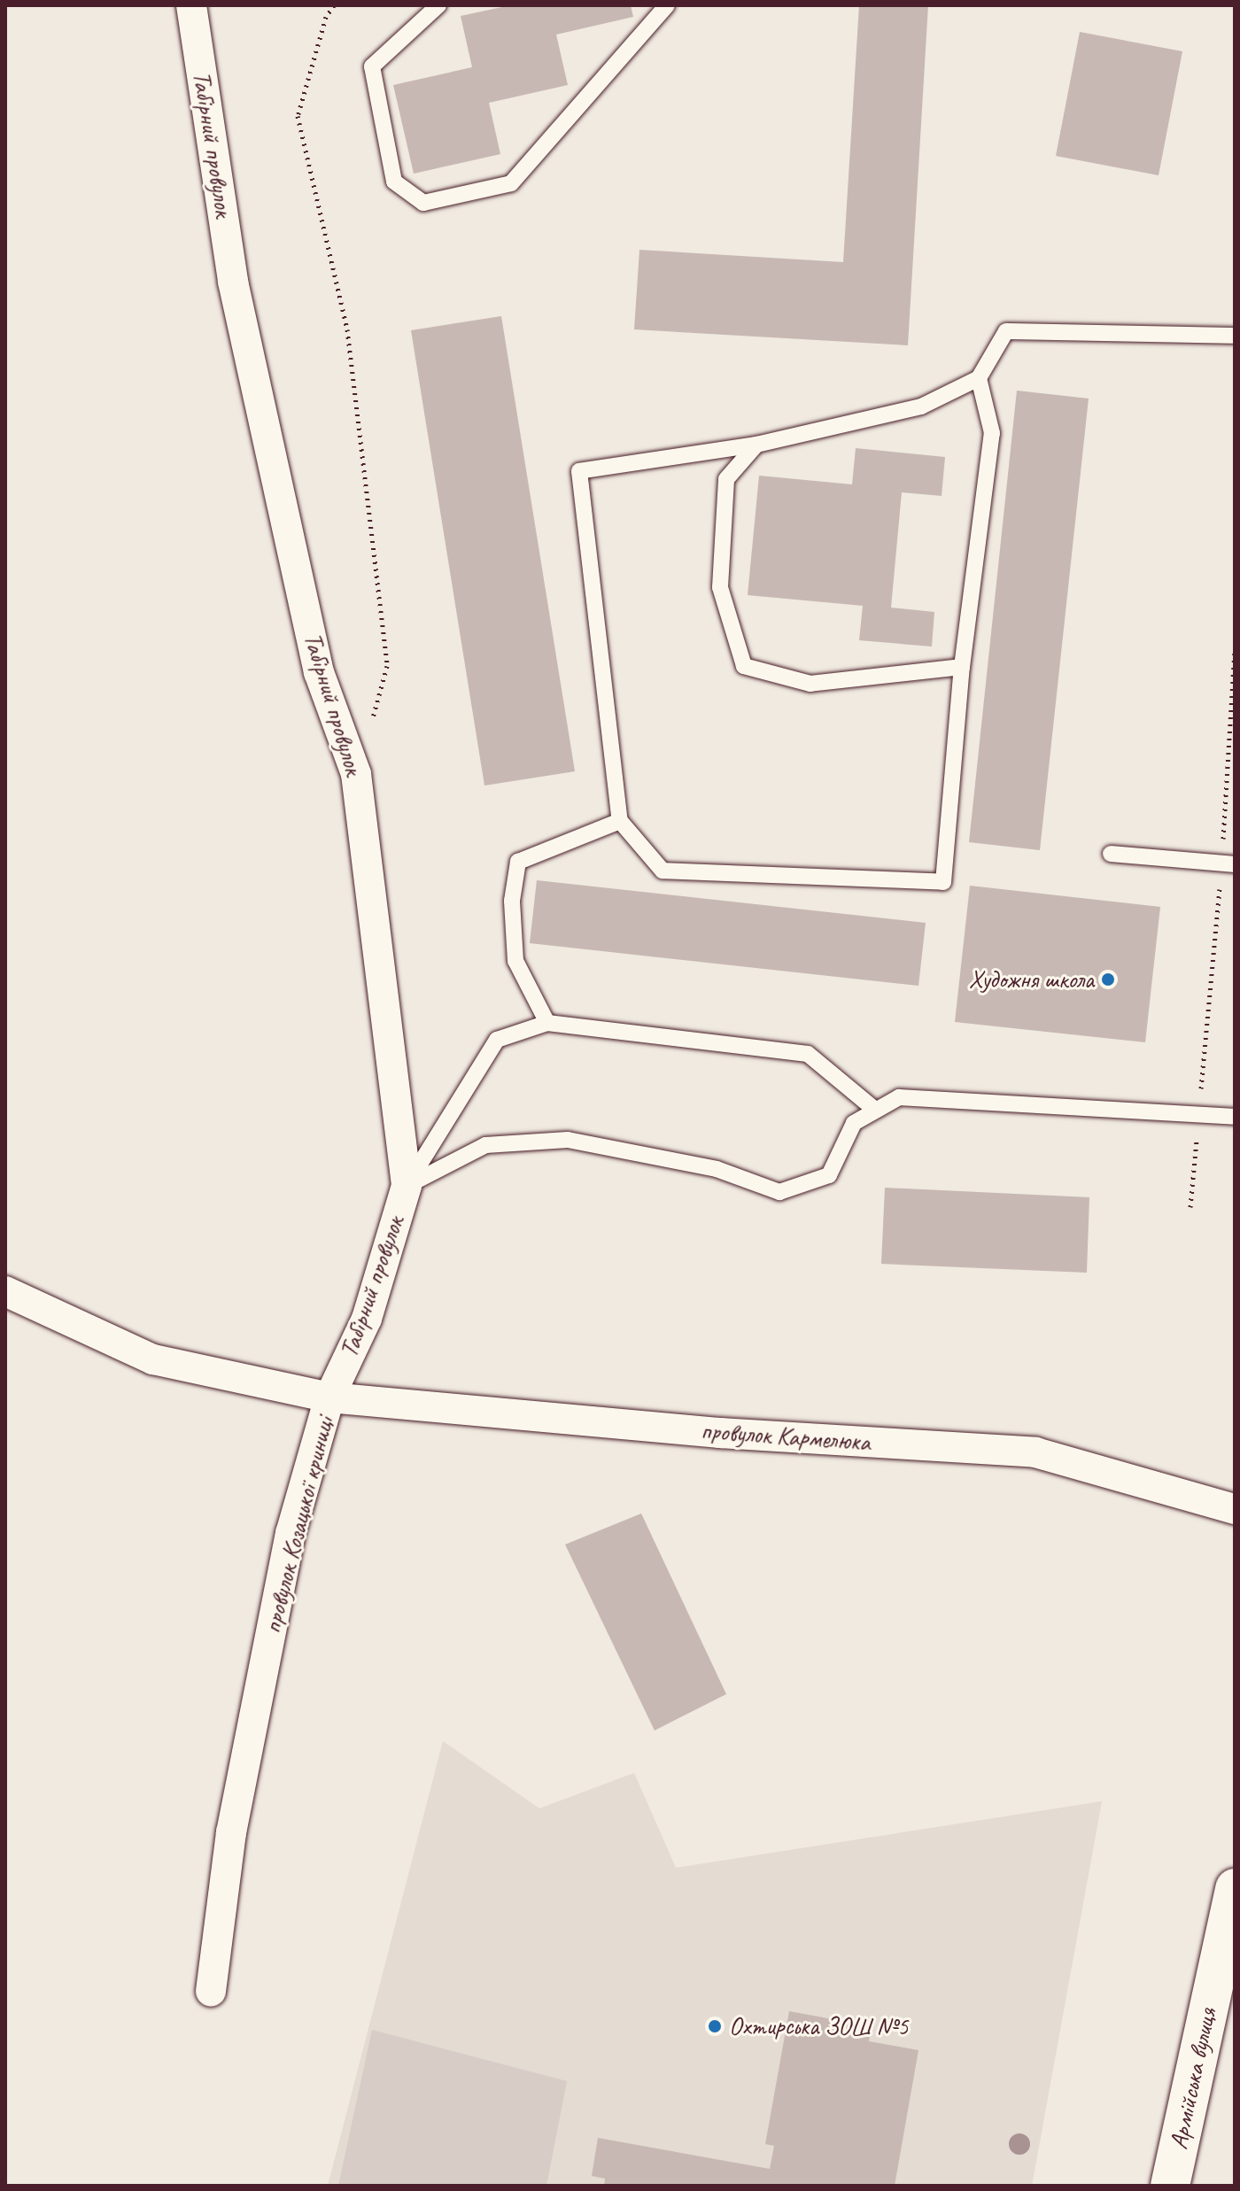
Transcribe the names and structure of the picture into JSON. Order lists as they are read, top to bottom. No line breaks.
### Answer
{"streets":{"street":["Табірний провулок","провулок Кармелюка","провулок Козацької криниці","Армійська вулиця"]},"crossings":[["Табірний провулок","провулок Кармелюка"],["Табірний провулок","провулок Козацької криниці"],["провулок Кармелюка","провулок Козацької криниці"]],"places":["Художня школа","Охтирська ЗОШ №5"]}
